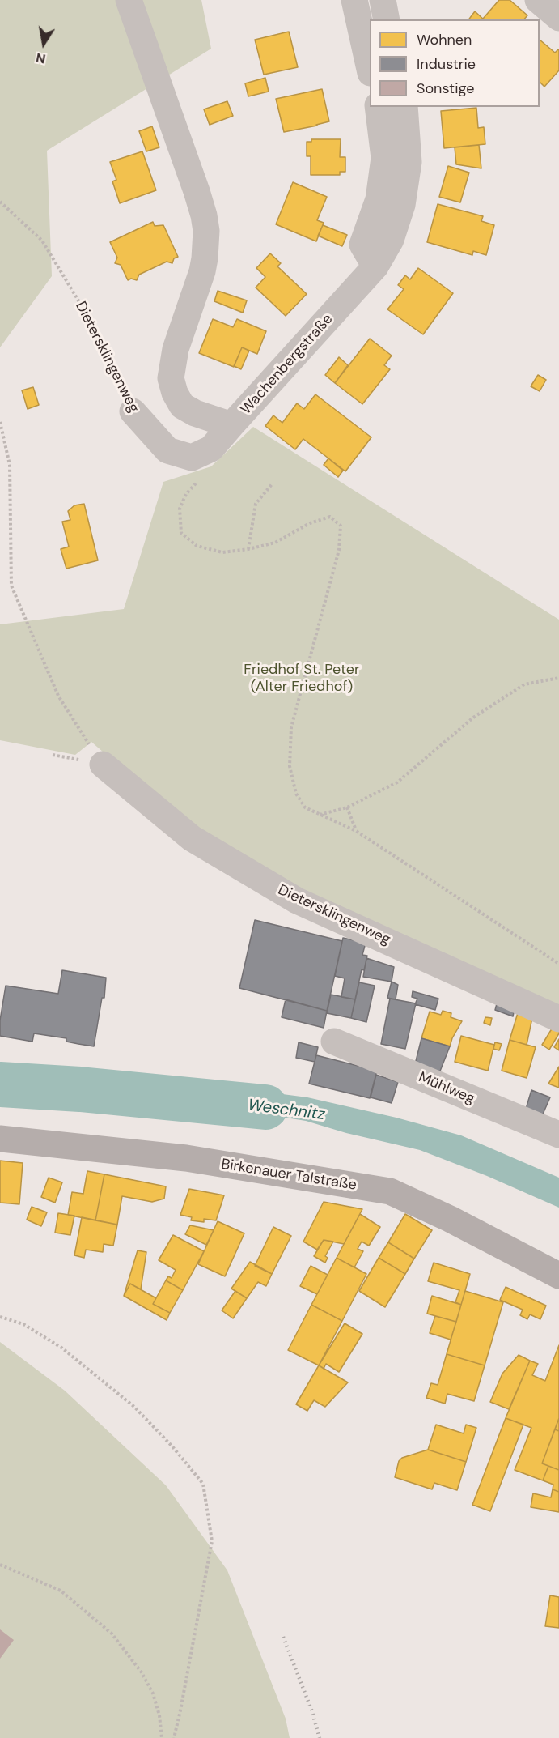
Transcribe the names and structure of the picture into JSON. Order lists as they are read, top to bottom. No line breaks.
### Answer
{"streets":{"main road":["Birkenauer Talstraße"],"street":["Dietersklingenweg","Wachenbergstraße","Mühlweg"]},"crossings":[["Dietersklingenweg","Wachenbergstraße"]],"water":["Weschnitz"],"parks":["Friedhof St. Peter (Alter Friedhof)"],"legend":["Wohnen","Industrie","Sonstige"],"north":"bottom"}
